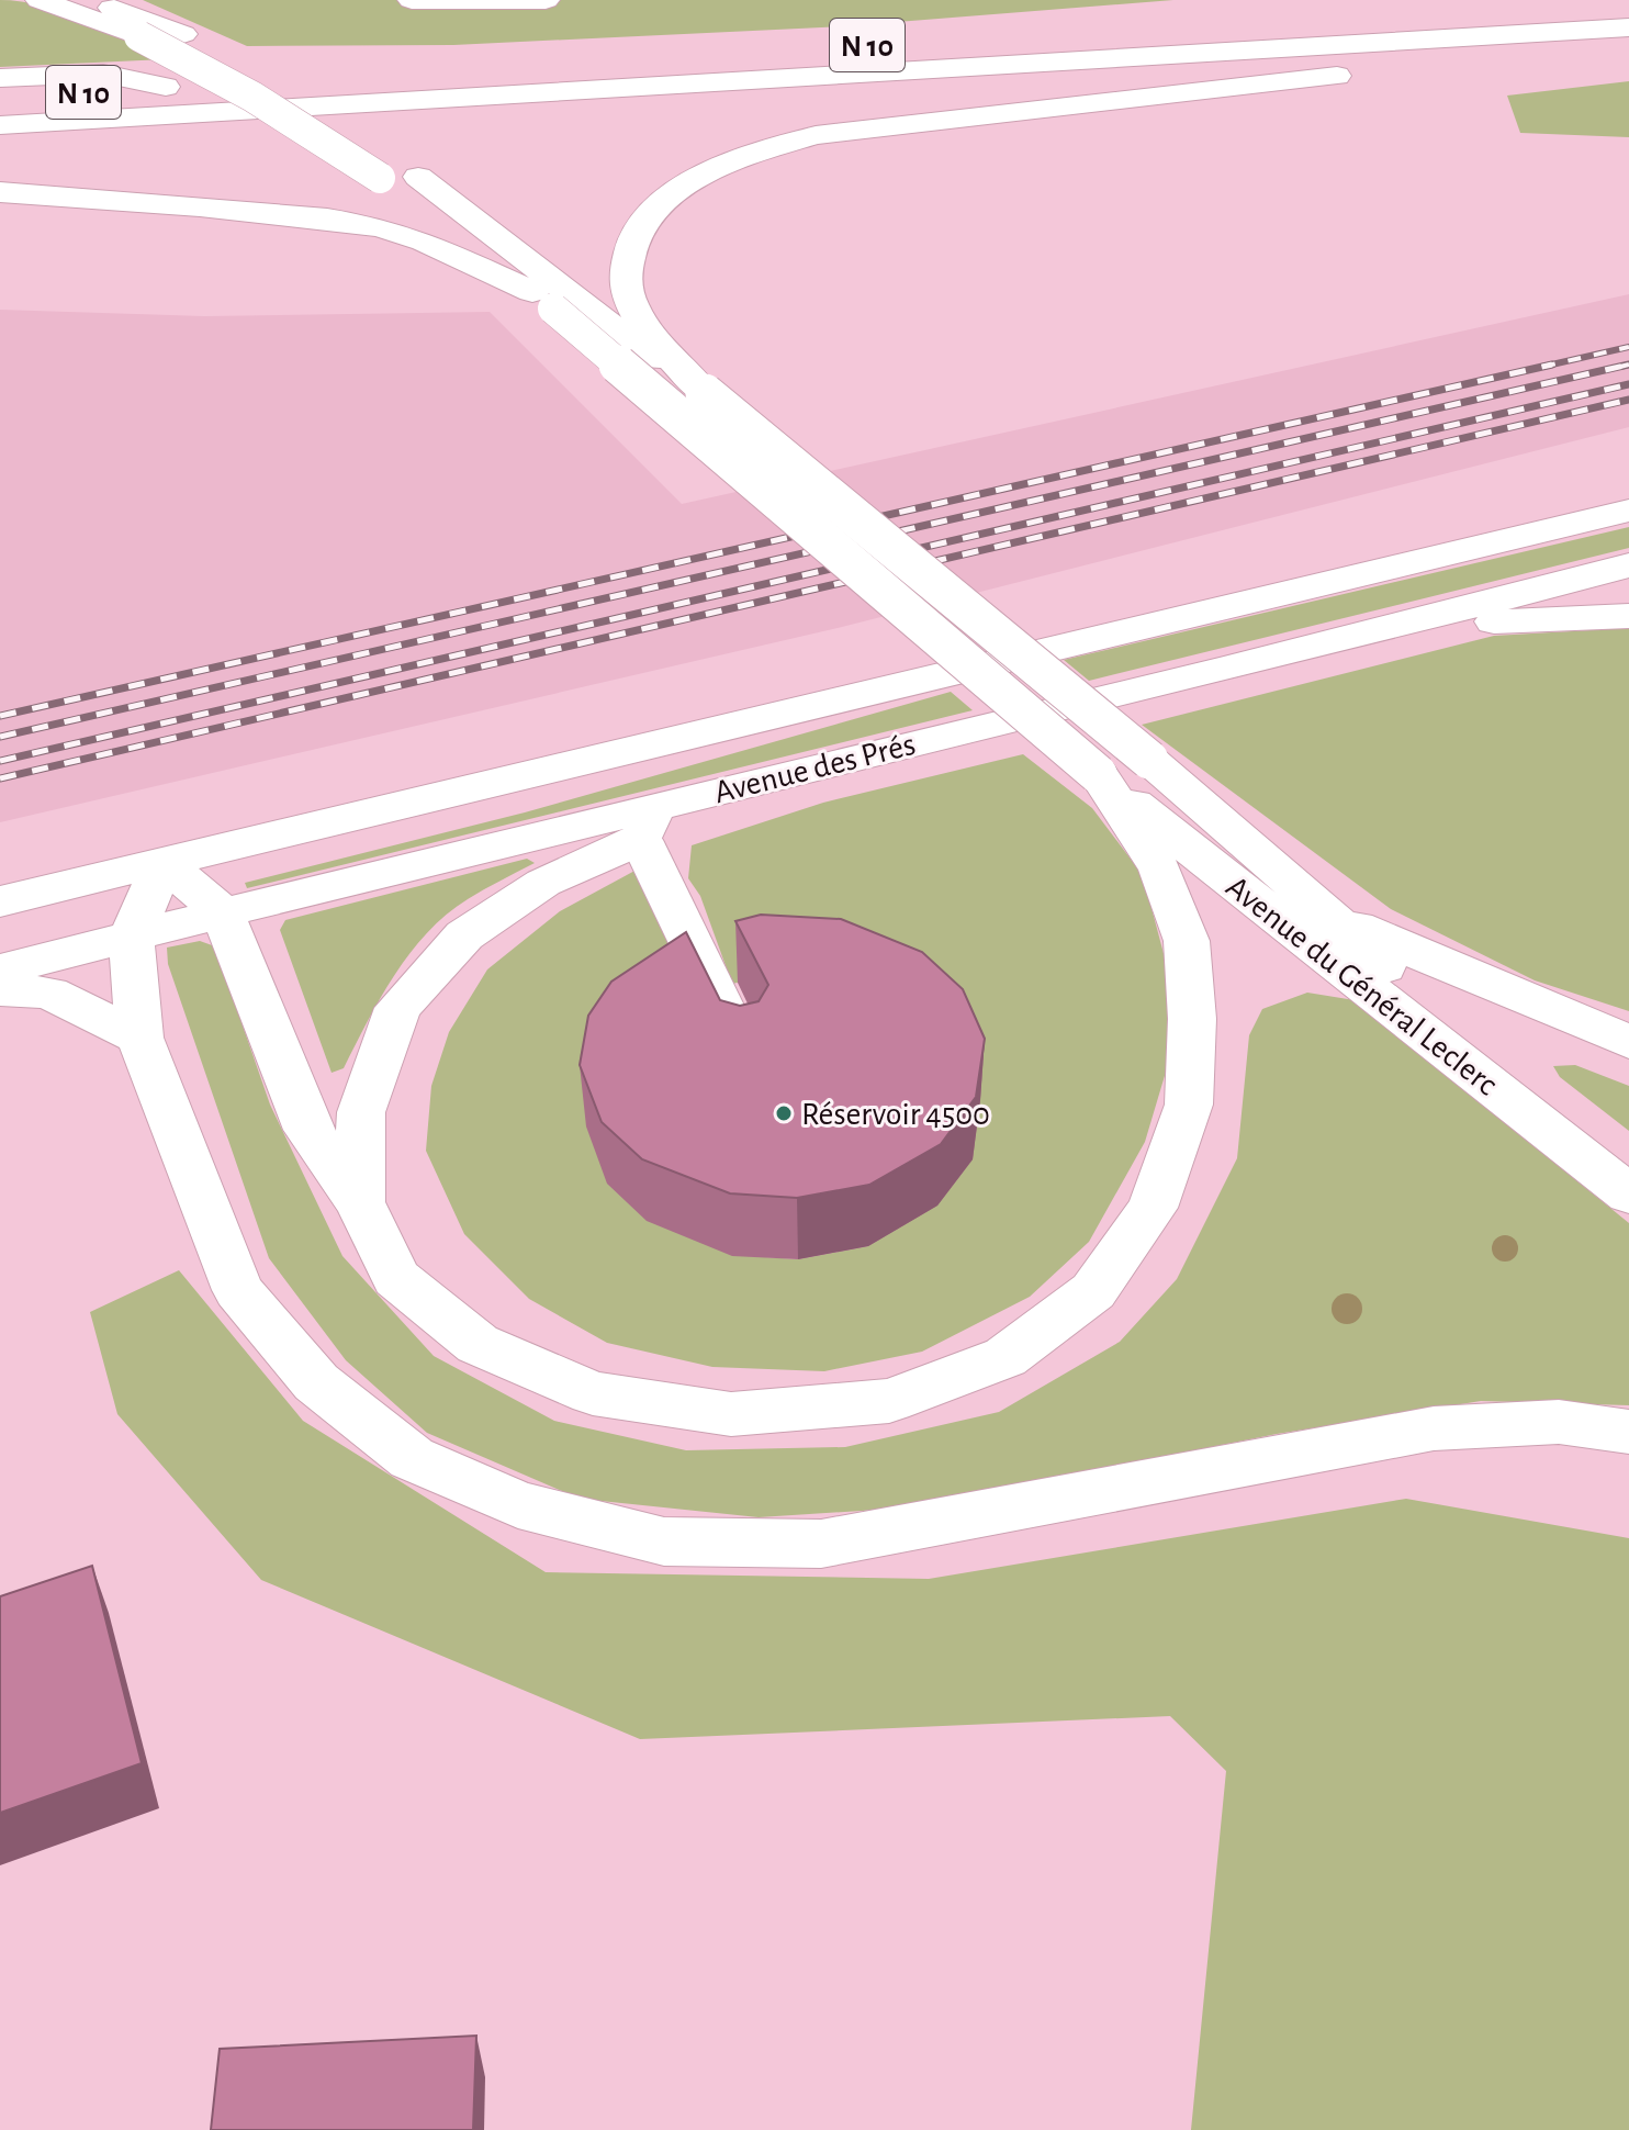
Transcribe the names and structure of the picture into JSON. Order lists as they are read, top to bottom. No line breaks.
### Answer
{"streets":{"main road":["N 10","Avenue des Prés","Avenue du Général Leclerc"]},"places":["Réservoir 4500"]}
